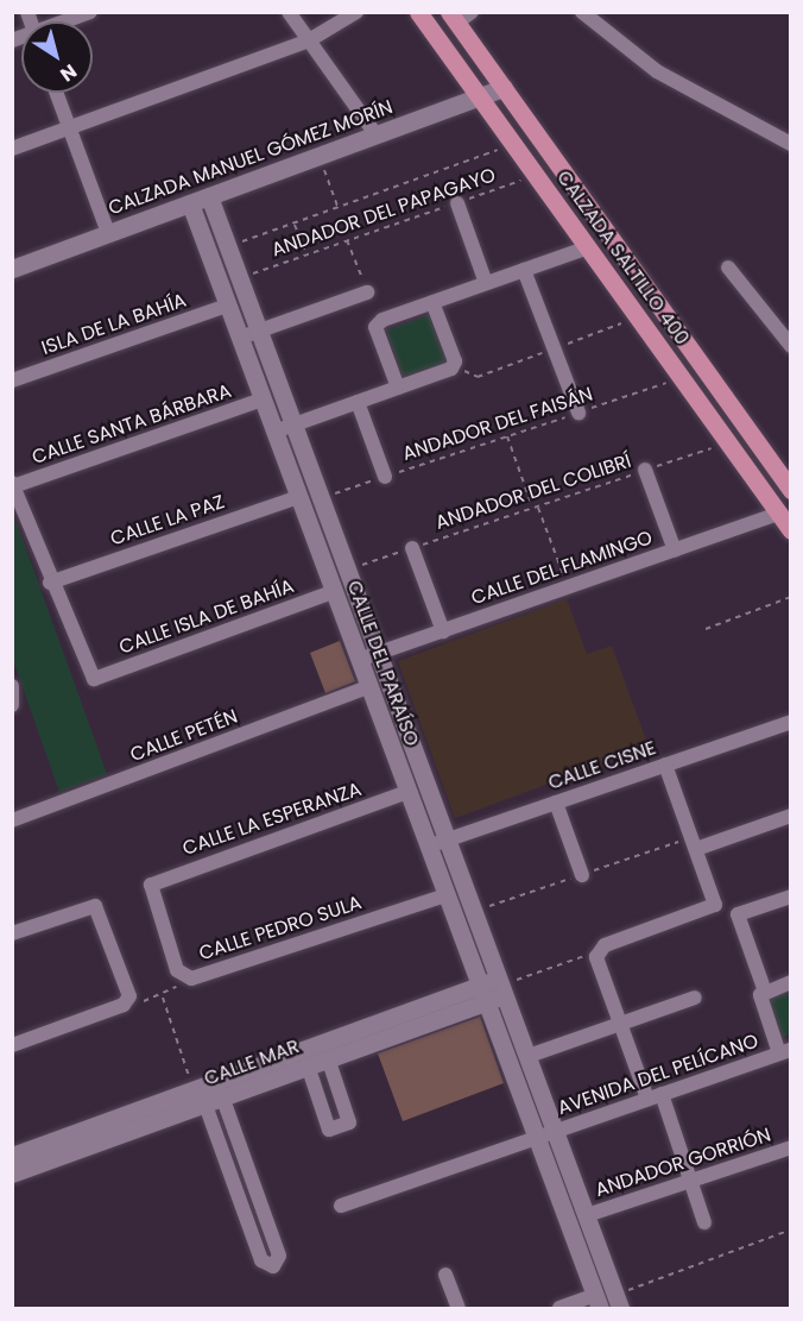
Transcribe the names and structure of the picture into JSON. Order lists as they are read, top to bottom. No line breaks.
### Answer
{"streets":{"main road":["CALZADA SALTILLO 400"],"street":["CALZADA MANUEL GÓMEZ MORÍN","ISLA DE LA BAHÍA","CALLE SANTA BÁRBARA","CALLE LA PAZ","CALLE DEL FLAMINGO","CALLE ISLA DE BAHÍA","CALLE DEL PARAÍSO","CALLE PETÉN","CALLE CISNE","CALLE LA ESPERANZA","CALLE PEDRO SULA","CALLE MAR","AVENIDA DEL PELÍCANO","ANDADOR GORRIÓN"],"path":["ANDADOR DEL PAPAGAYO","ANDADOR DEL FAISÁN","ANDADOR DEL COLIBRÍ"]},"crossings":[["CALZADA MANUEL GÓMEZ MORÍN","CALZADA SALTILLO 400"],["CALZADA MANUEL GÓMEZ MORÍN","CALLE DEL PARAÍSO"],["ANDADOR DEL PAPAGAYO","CALZADA SALTILLO 400"],["ANDADOR DEL PAPAGAYO","CALLE DEL PARAÍSO"],["CALZADA SALTILLO 400","ANDADOR DEL FAISÁN"],["CALZADA SALTILLO 400","ANDADOR DEL COLIBRÍ"],["CALZADA SALTILLO 400","CALLE DEL FLAMINGO"],["ISLA DE LA BAHÍA","CALLE DEL PARAÍSO"],["CALLE SANTA BÁRBARA","CALLE DEL PARAÍSO"],["ANDADOR DEL FAISÁN","CALLE DEL PARAÍSO"],["ANDADOR DEL COLIBRÍ","CALLE DEL PARAÍSO"],["CALLE LA PAZ","CALLE ISLA DE BAHÍA"],["CALLE LA PAZ","CALLE DEL PARAÍSO"],["CALLE DEL FLAMINGO","CALLE DEL PARAÍSO"],["CALLE ISLA DE BAHÍA","CALLE DEL PARAÍSO"],["CALLE DEL PARAÍSO","CALLE PETÉN"],["CALLE DEL PARAÍSO","CALLE CISNE"],["CALLE DEL PARAÍSO","CALLE LA ESPERANZA"],["CALLE DEL PARAÍSO","CALLE PEDRO SULA"],["CALLE DEL PARAÍSO","CALLE MAR"],["CALLE DEL PARAÍSO","AVENIDA DEL PELÍCANO"],["CALLE DEL PARAÍSO","ANDADOR GORRIÓN"],["CALLE LA ESPERANZA","CALLE PEDRO SULA"]],"north":"bottom right"}
